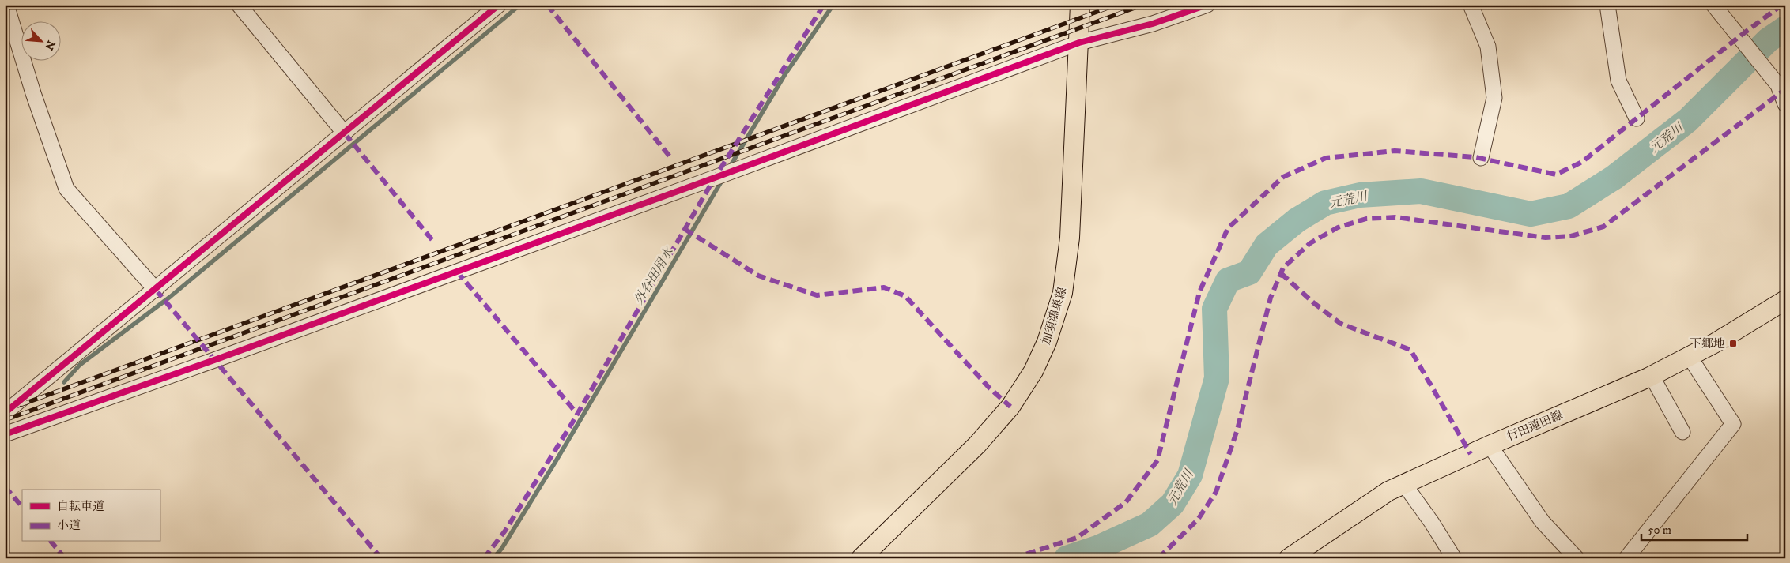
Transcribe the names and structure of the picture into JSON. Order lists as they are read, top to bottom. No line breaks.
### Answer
{"streets":{"main road":["加須鴻巣線","行田蓮田線"]},"water":["元荒川","外谷田用水"],"places":{"transit":["下郷地"]},"legend":["自転車道","小道"],"scale_bar":"50 m","north":"bottom right"}
